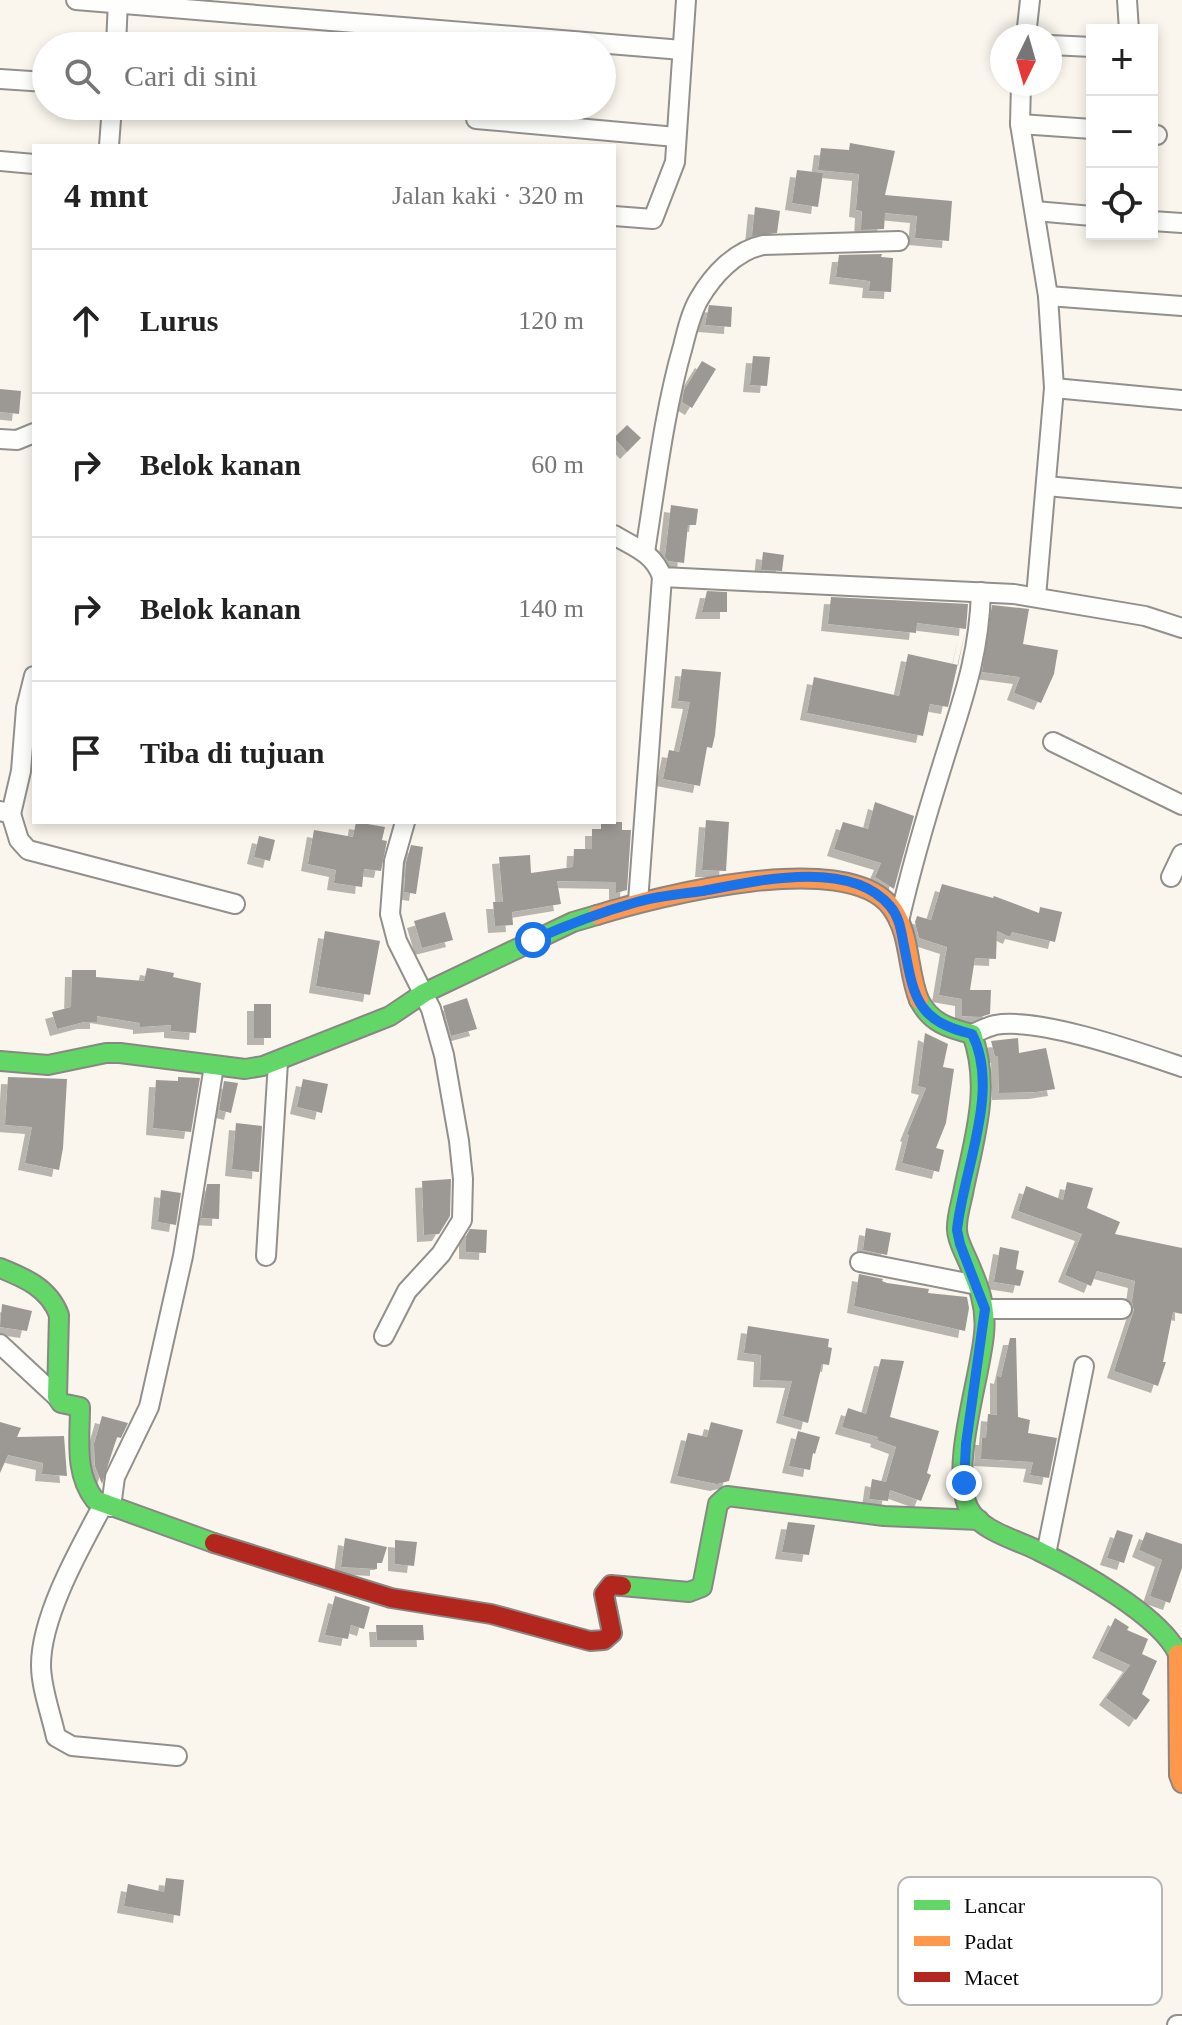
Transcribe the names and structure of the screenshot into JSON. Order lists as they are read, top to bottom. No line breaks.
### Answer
{"legend":["Lancar","Padat","Macet"],"north":"bottom","page":{"map_buttons":["+","−"],"search":"Cari di sini","heading":["4 mnt","Jalan kaki · 320 m"],"list":[["Lurus","120 m"],["Belok kanan","60 m"],["Belok kanan","140 m"],"Tiba di tujuan"]}}
